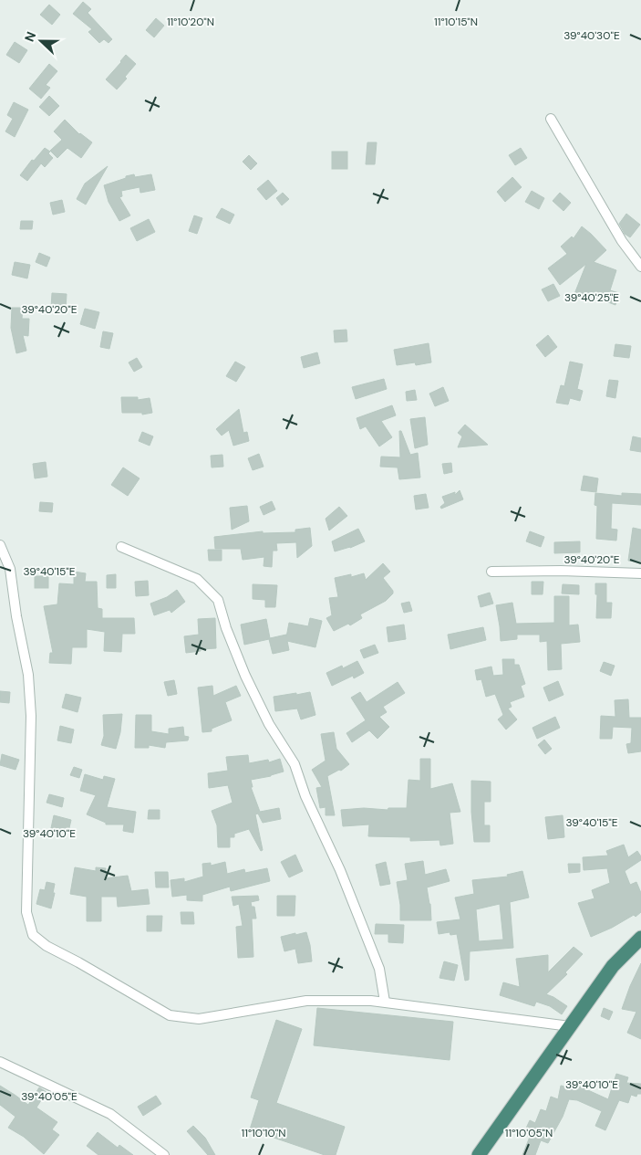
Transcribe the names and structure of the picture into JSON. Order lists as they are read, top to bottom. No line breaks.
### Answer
{"north":"left","coordinates":["11°10'20\"N","11°10'15\"N","39°40'30\"E","39°40'25\"E","39°40'20\"E","39°40'15\"E","39°40'10\"E","39°40'05\"E","11°10'10\"N","11°10'05\"N"]}
